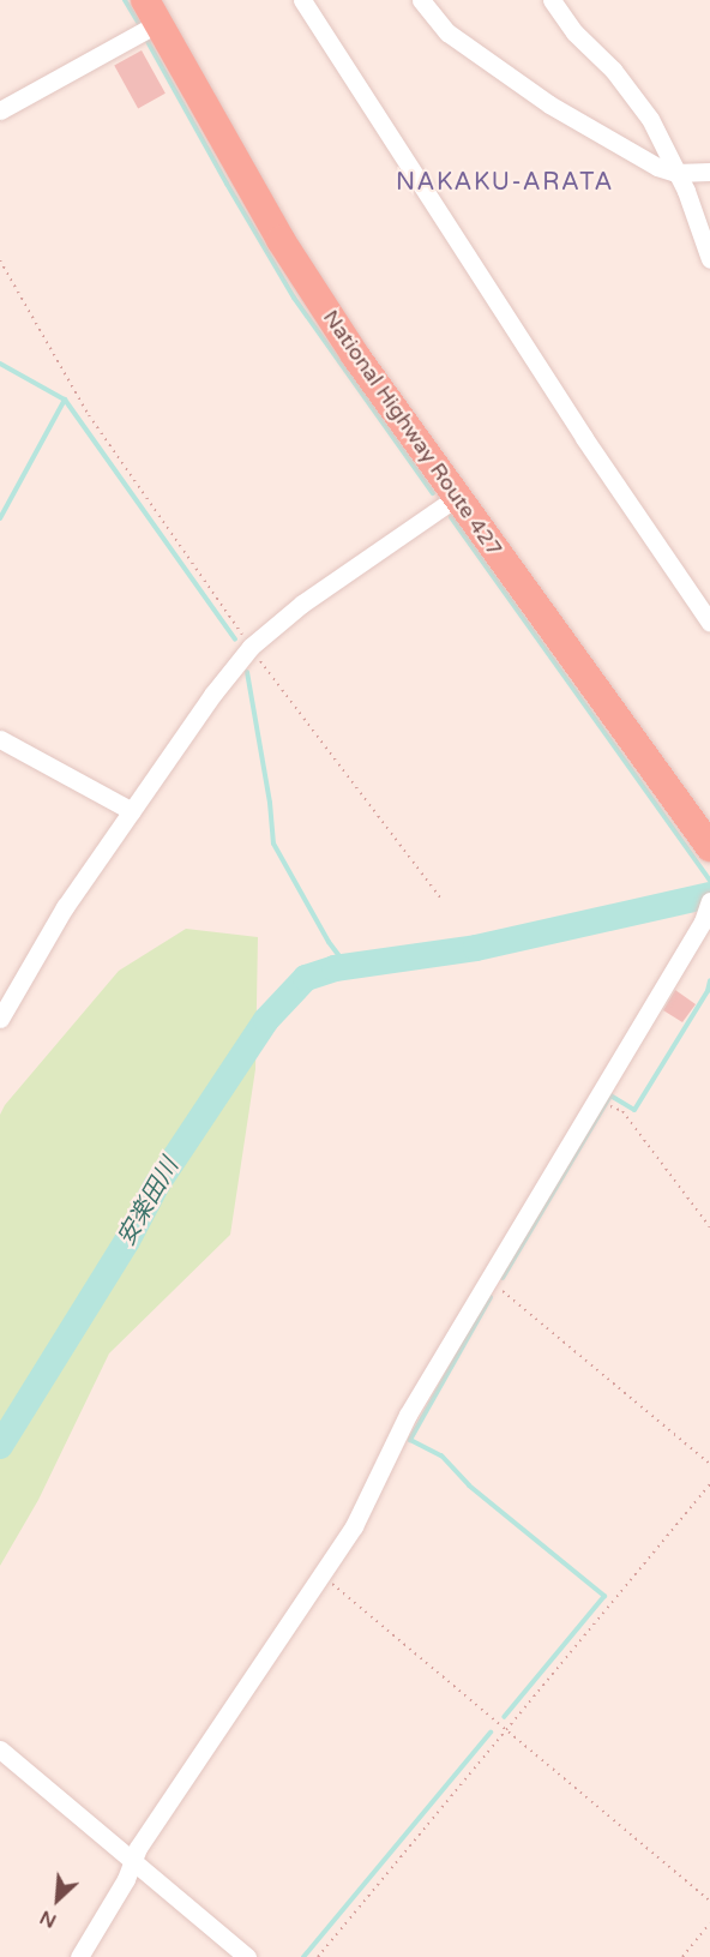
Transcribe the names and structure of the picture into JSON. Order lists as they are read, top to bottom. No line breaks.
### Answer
{"streets":{"highway":["National Highway Route 427"]},"districts":["NAKAKU-ARATA"],"water":["安楽田川"],"north":"bottom left"}
